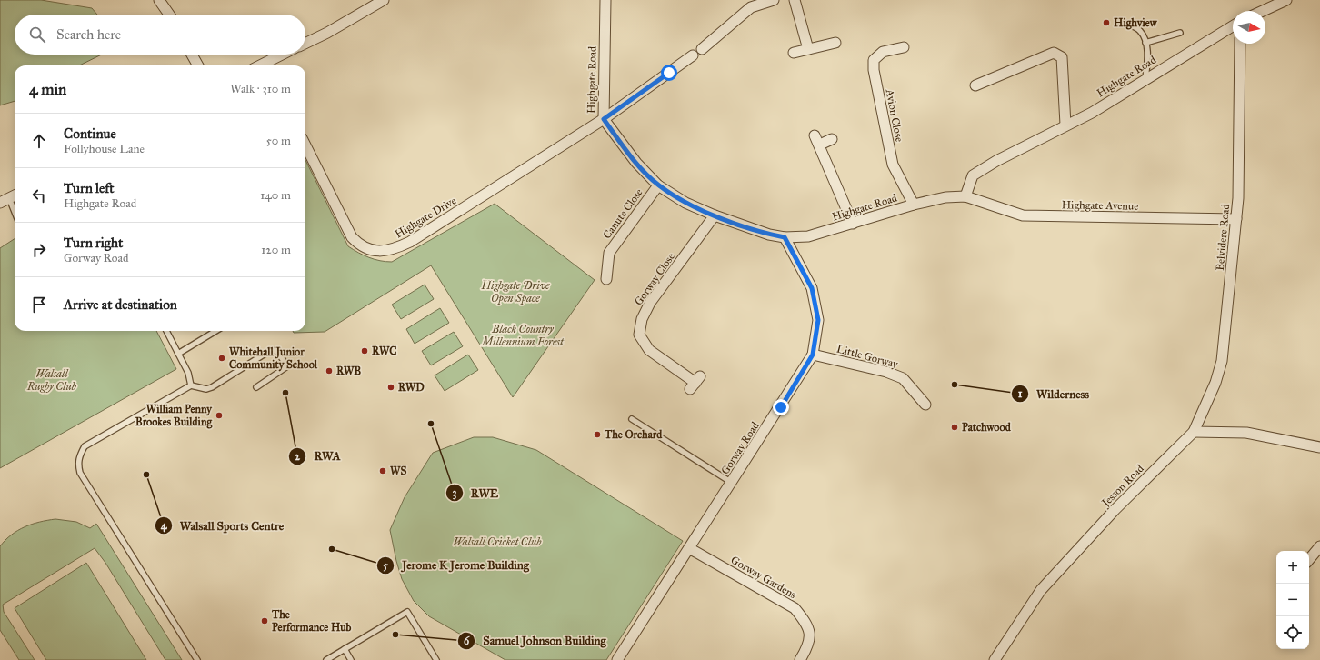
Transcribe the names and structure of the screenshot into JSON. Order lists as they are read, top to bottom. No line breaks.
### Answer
{"streets":{"street":["Highgate Road","Avion Close","Highgate Avenue","Canute Close","Highgate Drive","Belvidere Road","Gorway Close","Little Gorway","Gorway Road","Jesson Road","Gorway Gardens"]},"crossings":[["Highgate Road","Avion Close"],["Highgate Road","Highgate Avenue"],["Highgate Road","Canute Close"],["Highgate Road","Highgate Drive"],["Highgate Road","Gorway Close"],["Highgate Road","Gorway Road"],["Highgate Avenue","Belvidere Road"],["Belvidere Road","Jesson Road"],["Little Gorway","Gorway Road"],["Gorway Road","Gorway Gardens"]],"parks":["Highgate Drive Open Space","Black Country Millennium Forest","Walsall Rugby Club","Walsall Cricket Club"],"places":["Highview","RWC","Whitehall Junior Community School","RWB","Wilderness","RWD","RWA","William Penny Brookes Building","RWE","Patchwood","The Orchard","WS","Walsall Sports Centre","Jerome K Jerome Building","The Performance Hub","Samuel Johnson Building"],"north":"right","page":{"search":"Search here","heading":["4 min","Walk · 310 m"],"list":[["Continue","Follyhouse Lane","50 m"],["Turn left","Highgate Road","140 m"],["Turn right","Gorway Road","120 m"],"Arrive at destination"],"map_buttons":["+","−"]}}
